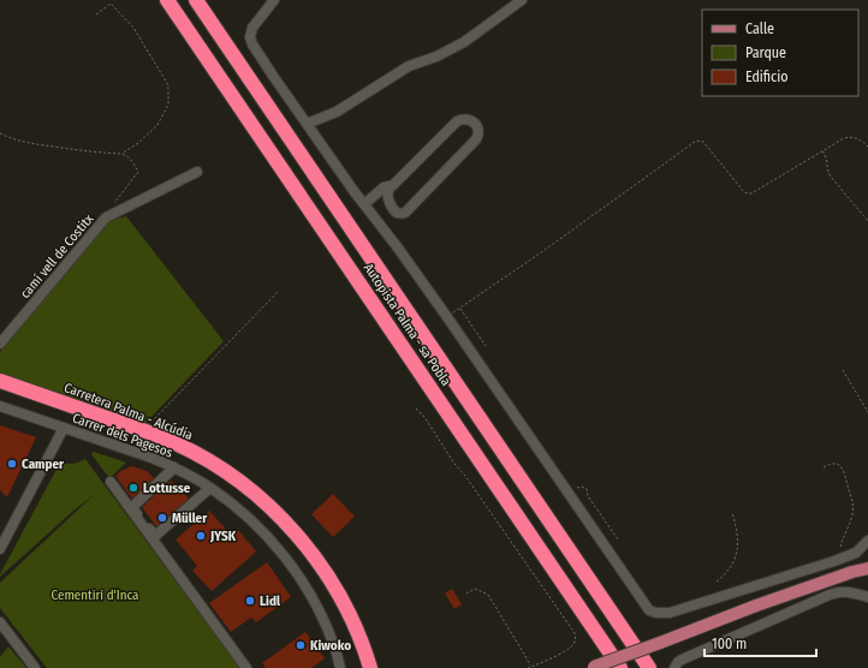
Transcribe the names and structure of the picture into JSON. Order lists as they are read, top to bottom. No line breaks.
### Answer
{"streets":{"highway":["Autopista Palma - sa Pobla","Carretera Palma - Alcúdia"],"street":["camí vell de Costitx","Carrer dels Pagesos"]},"parks":["Cementiri d'Inca"],"places":["Camper","Lottusse","Müller","JYSK","Lidl","Kiwoko"],"legend":["Calle","Parque","Edificio"],"scale_bar":"100 m"}
